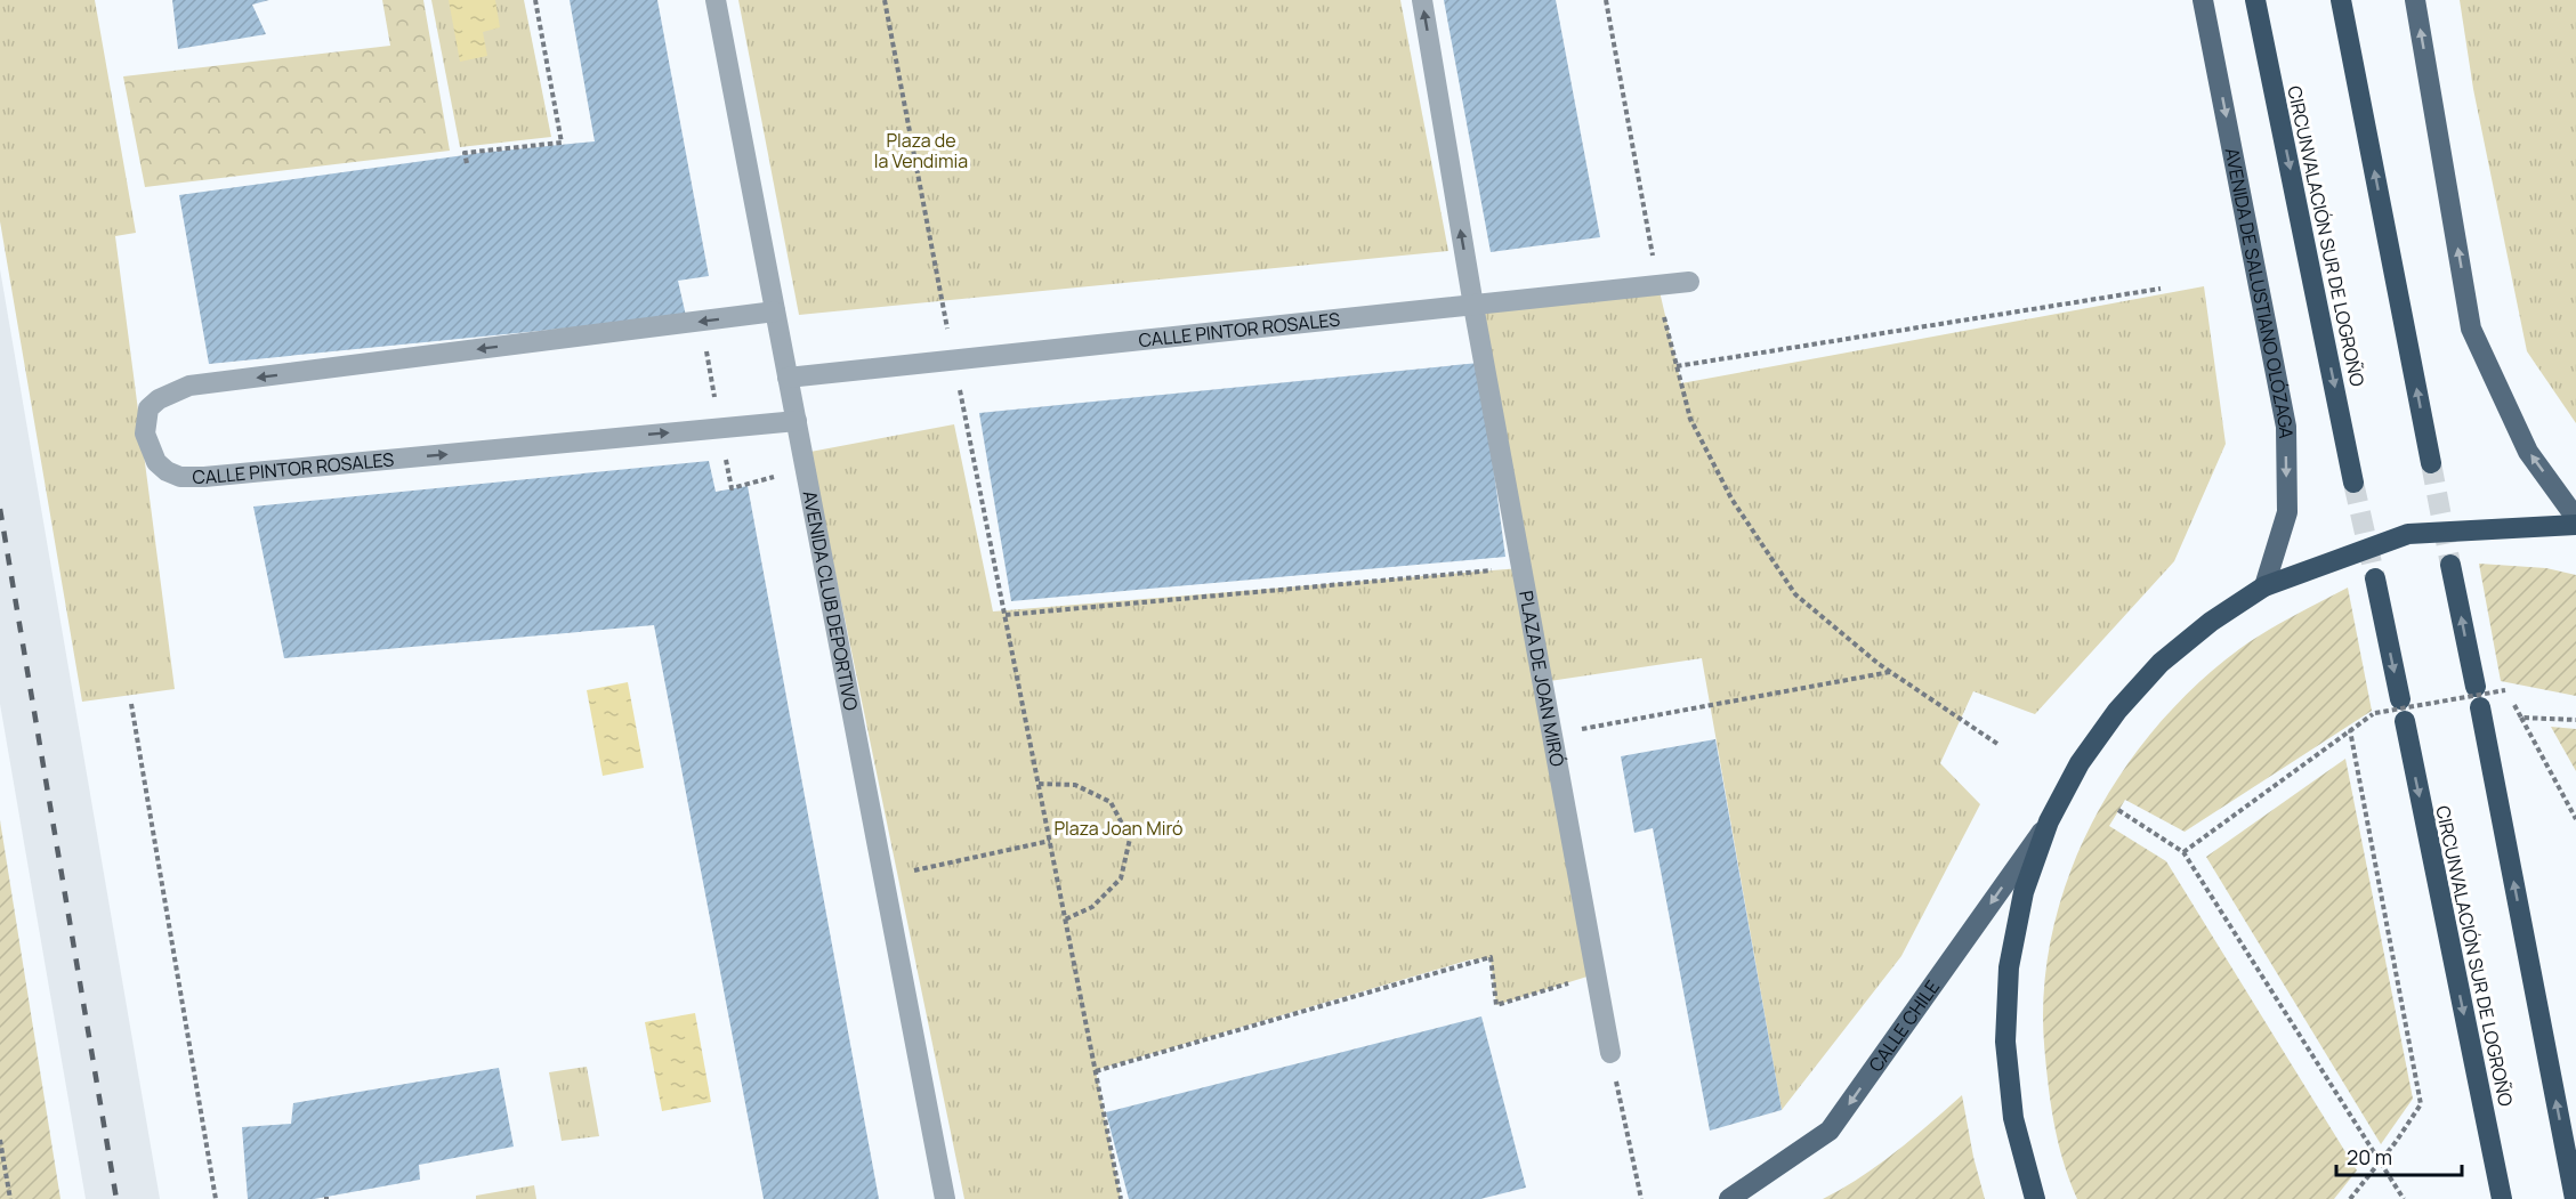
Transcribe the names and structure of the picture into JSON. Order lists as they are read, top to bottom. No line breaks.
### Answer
{"streets":{"highway":["CIRCUNVALACIÓN SUR DE LOGROÑO"],"main road":["AVENIDA DE SALUSTIANO OLÓZAGA","CALLE CHILE"],"street":["CALLE PINTOR ROSALES","AVENIDA CLUB DEPORTIVO","PLAZA DE JOAN MIRÓ"]},"crossings":[["CALLE PINTOR ROSALES","AVENIDA CLUB DEPORTIVO"],["CALLE PINTOR ROSALES","PLAZA DE JOAN MIRÓ"]],"one_way":["AVENIDA DE SALUSTIANO OLÓZAGA","CALLE CHILE"],"parks":["Plaza de la Vendimia","Plaza Joan Miró"],"scale_bar":"20 m"}
